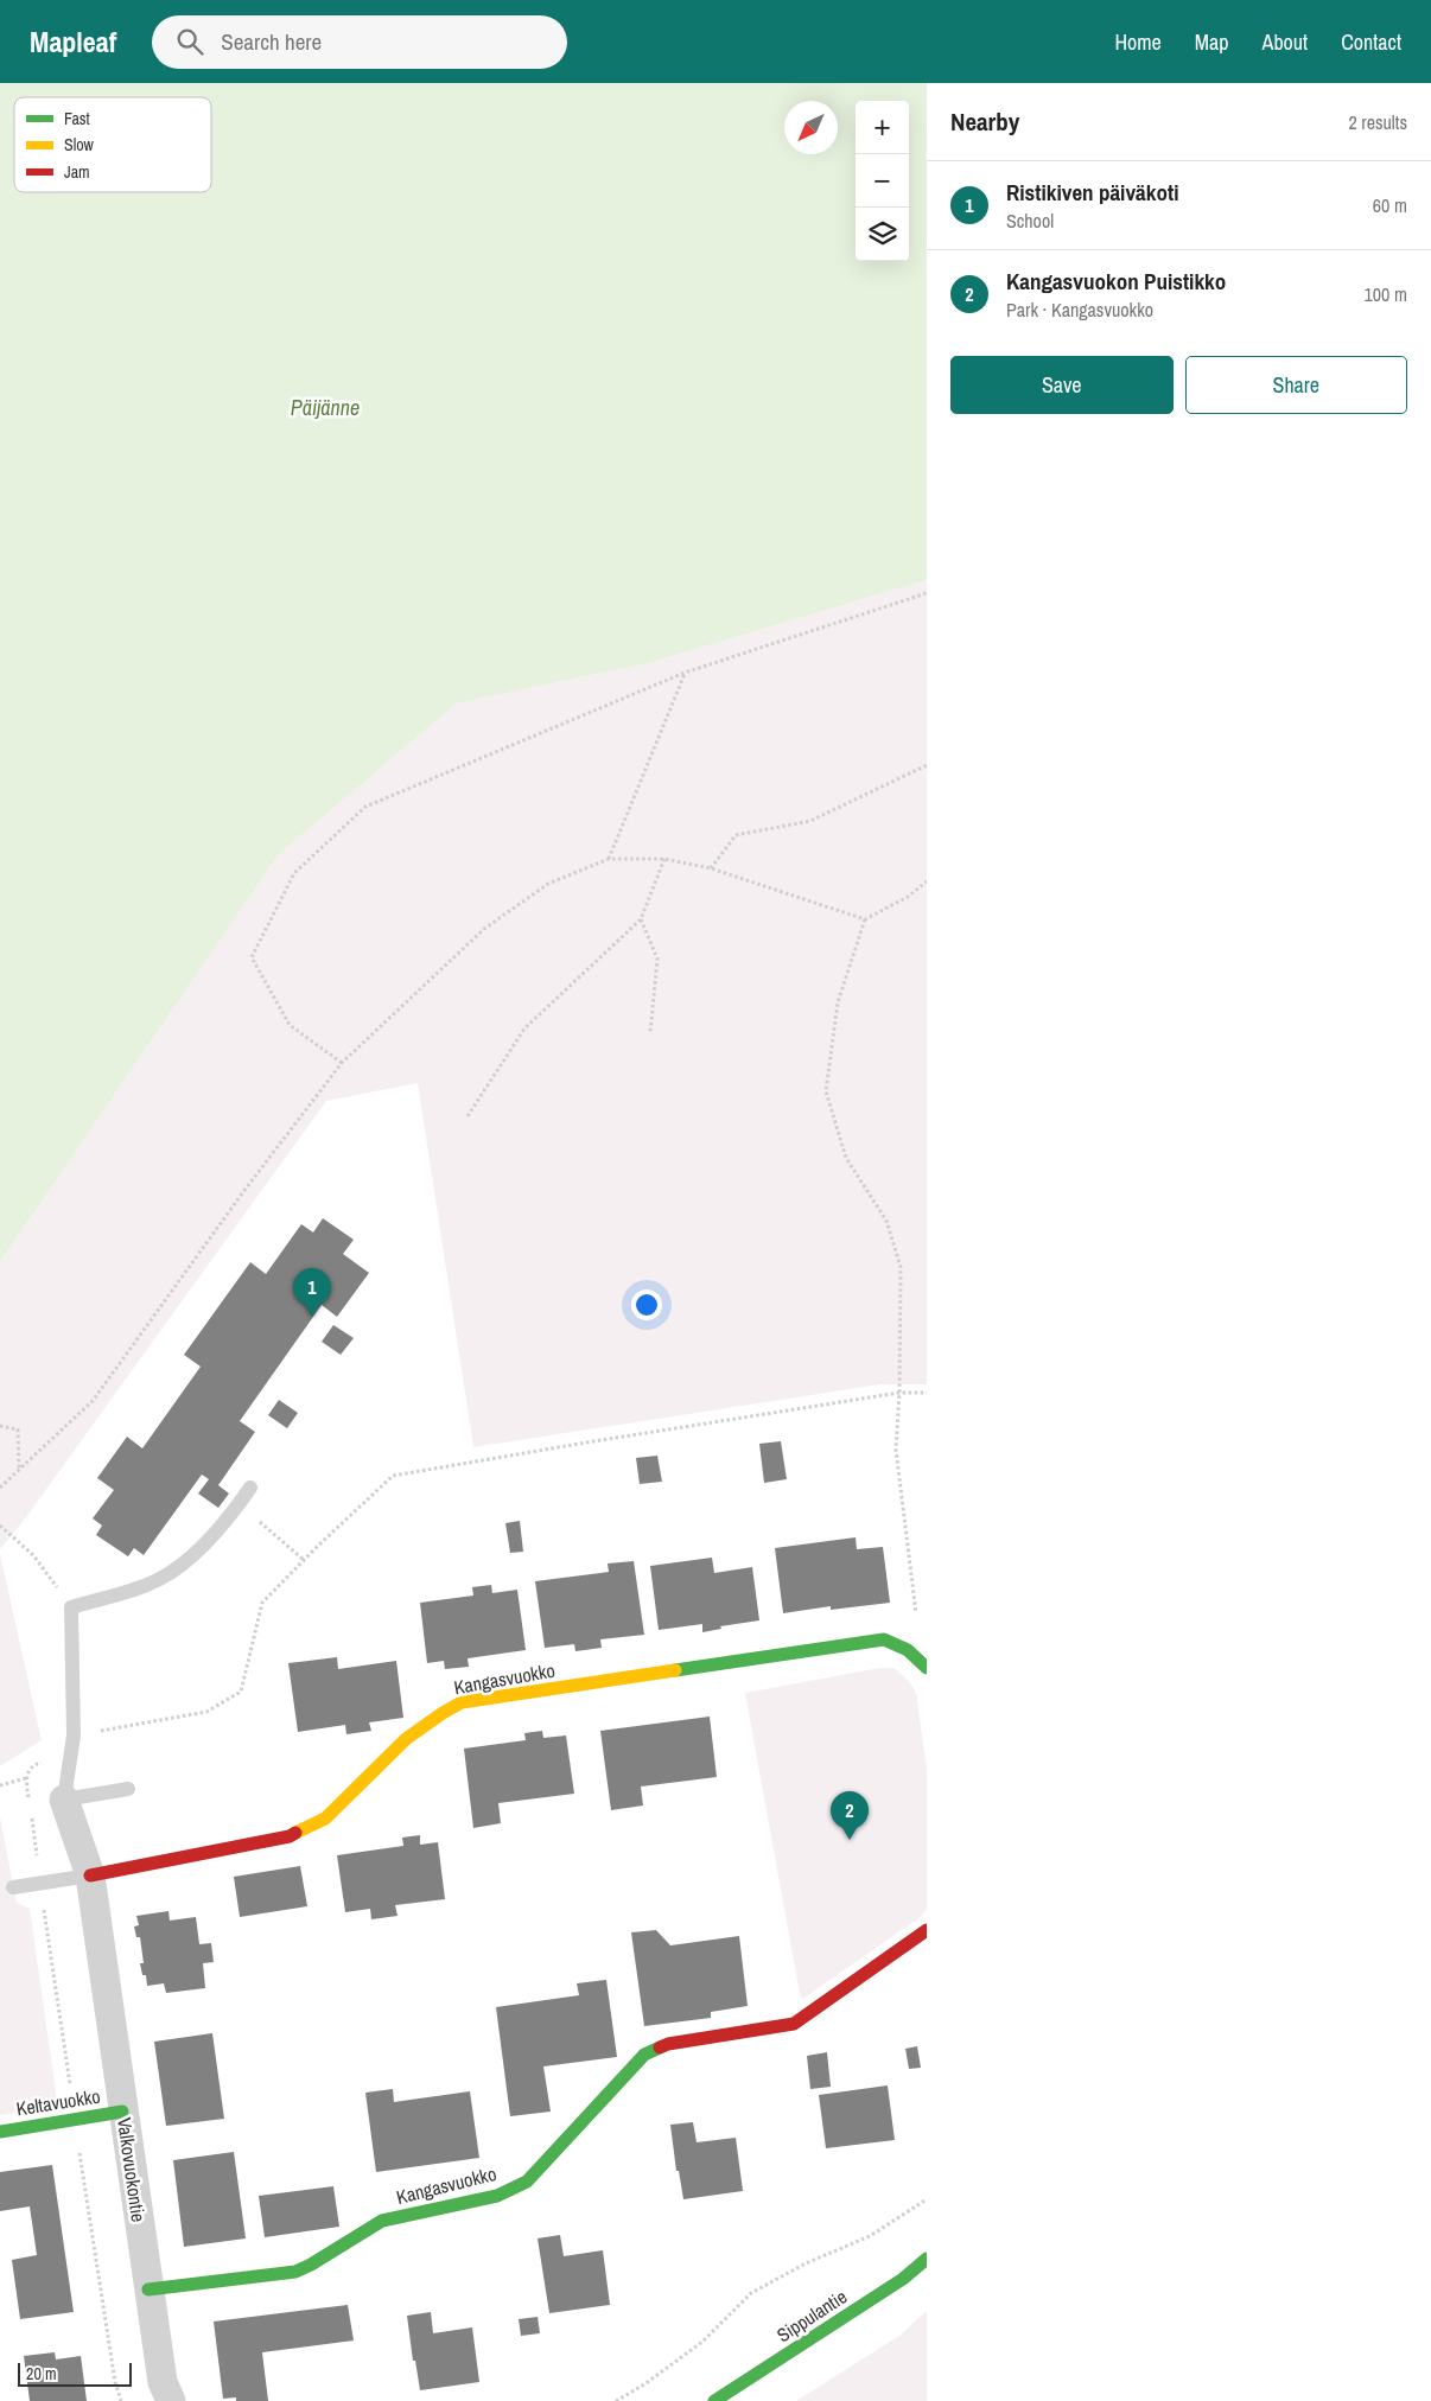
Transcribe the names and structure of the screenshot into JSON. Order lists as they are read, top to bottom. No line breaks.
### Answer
{"streets":{"street":["Kangasvuokko","Keltavuokko","Valkovuokontie","Sippulantie"]},"crossings":[["Kangasvuokko","Valkovuokontie"],["Keltavuokko","Valkovuokontie"]],"water":["Päijänne"],"legend":["Fast","Slow","Jam"],"scale_bar":"20 m","north":"bottom left","page":{"header":"Mapleaf","search":"Search here","nav":["Home","Map","About","Contact"],"heading":["Nearby","2 results"],"map_buttons":["+","−"],"list":[{"mark":"1","name":"Ristikiven päiväkoti","note":"School","value":"60 m"},{"mark":"2","name":"Kangasvuokon Puistikko","note":"Park · Kangasvuokko","value":"100 m"}],"buttons":["Save","Share"],"pins":["1","2"],"scale":"20 m"}}
